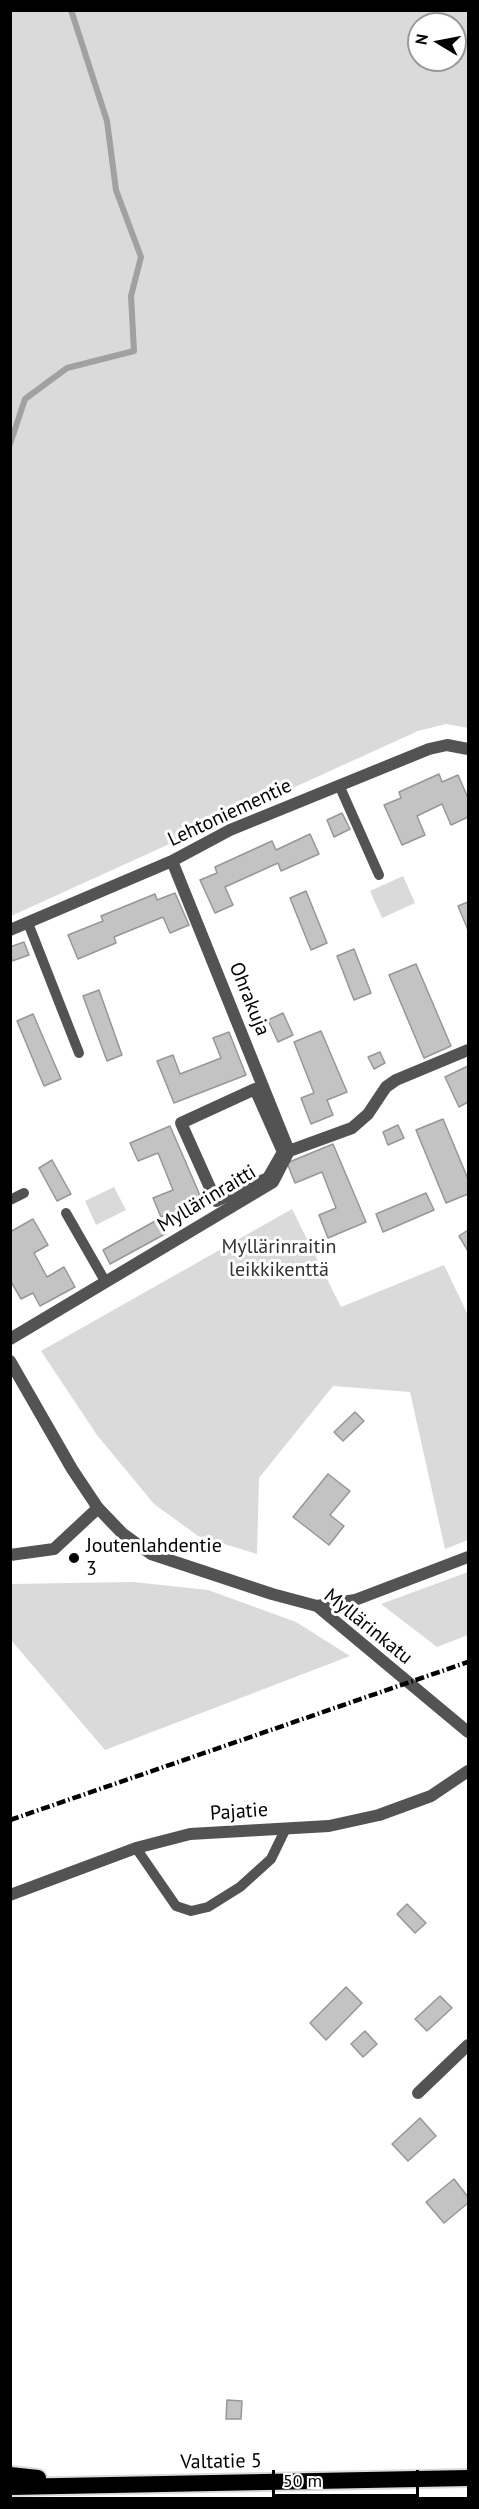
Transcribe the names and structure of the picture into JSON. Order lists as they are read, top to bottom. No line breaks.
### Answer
{"streets":{"highway":["Valtatie 5"],"street":["Lehtoniementie","Ohrakuja","Myllärinraitti","Myllärinkatu","Pajatie"]},"crossings":[["Lehtoniementie","Ohrakuja"],["Ohrakuja","Myllärinraitti"]],"parks":["Myllärinraitin leikkikenttä"],"places":["Joutenlahdentie 3"],"scale_bar":"50 m","north":"left"}
